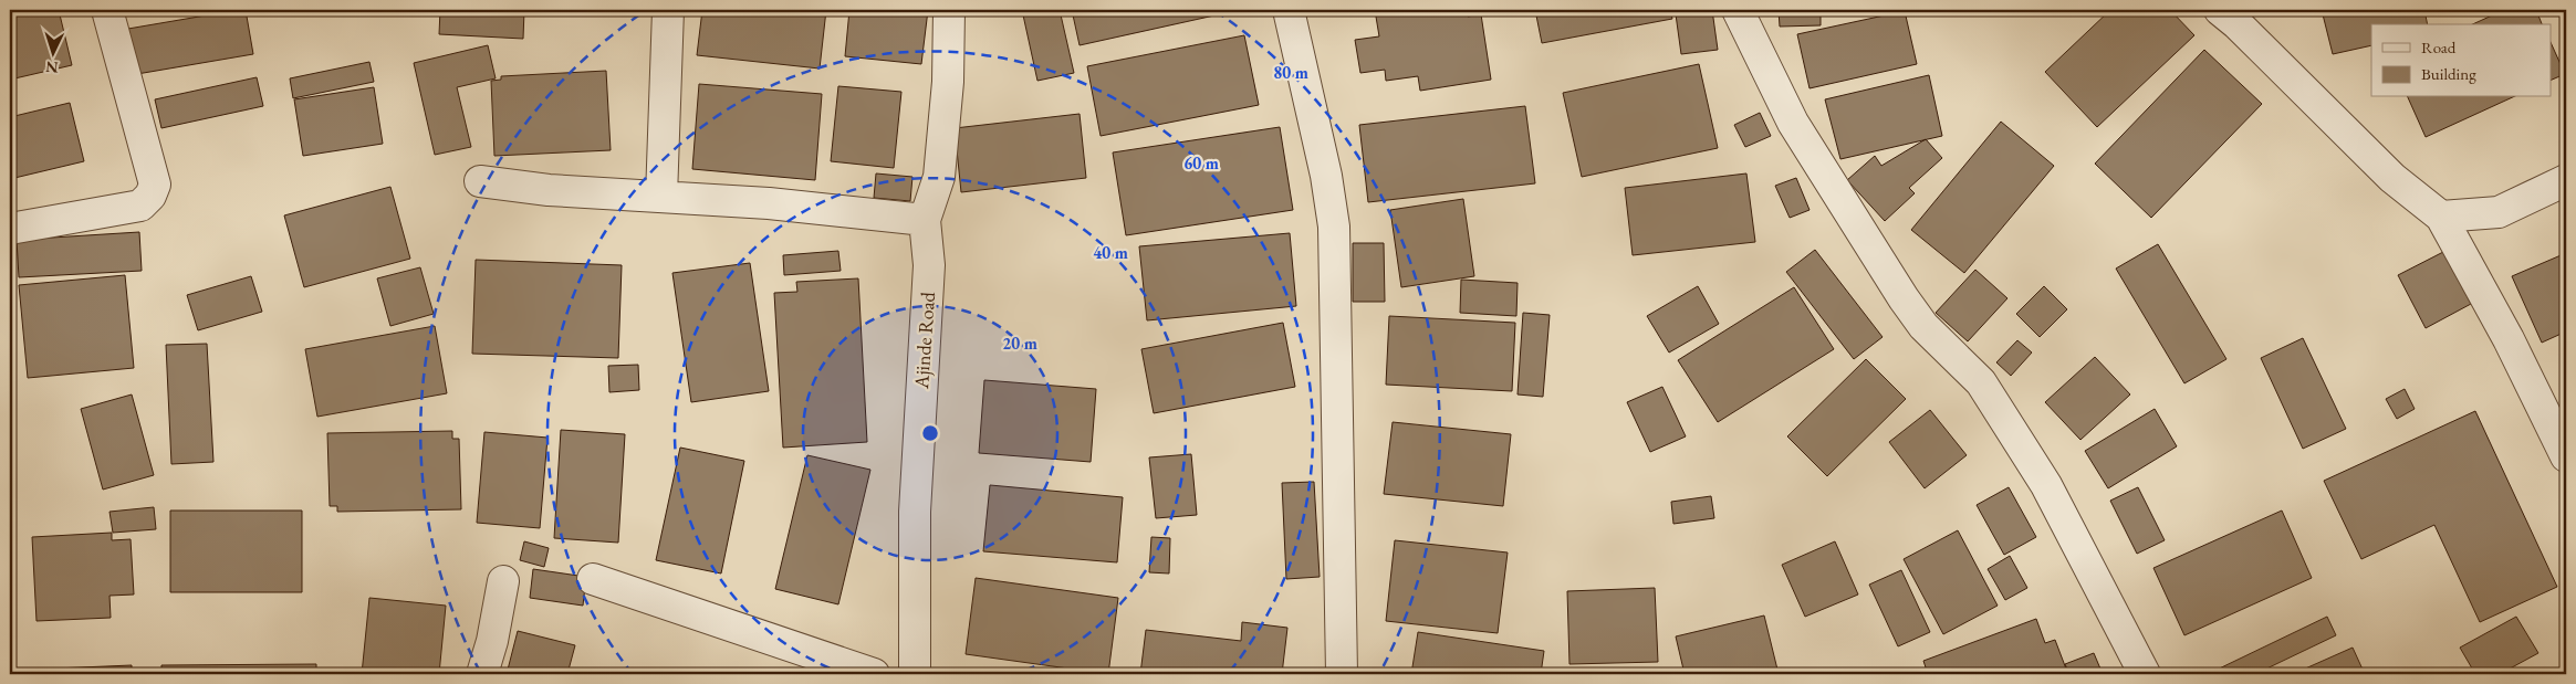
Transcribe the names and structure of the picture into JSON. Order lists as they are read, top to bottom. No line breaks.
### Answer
{"streets":{"street":["Ajinde Road"]},"legend":["Road","Building"],"north":"bottom","rings":["80 m","60 m","40 m","20 m"]}
